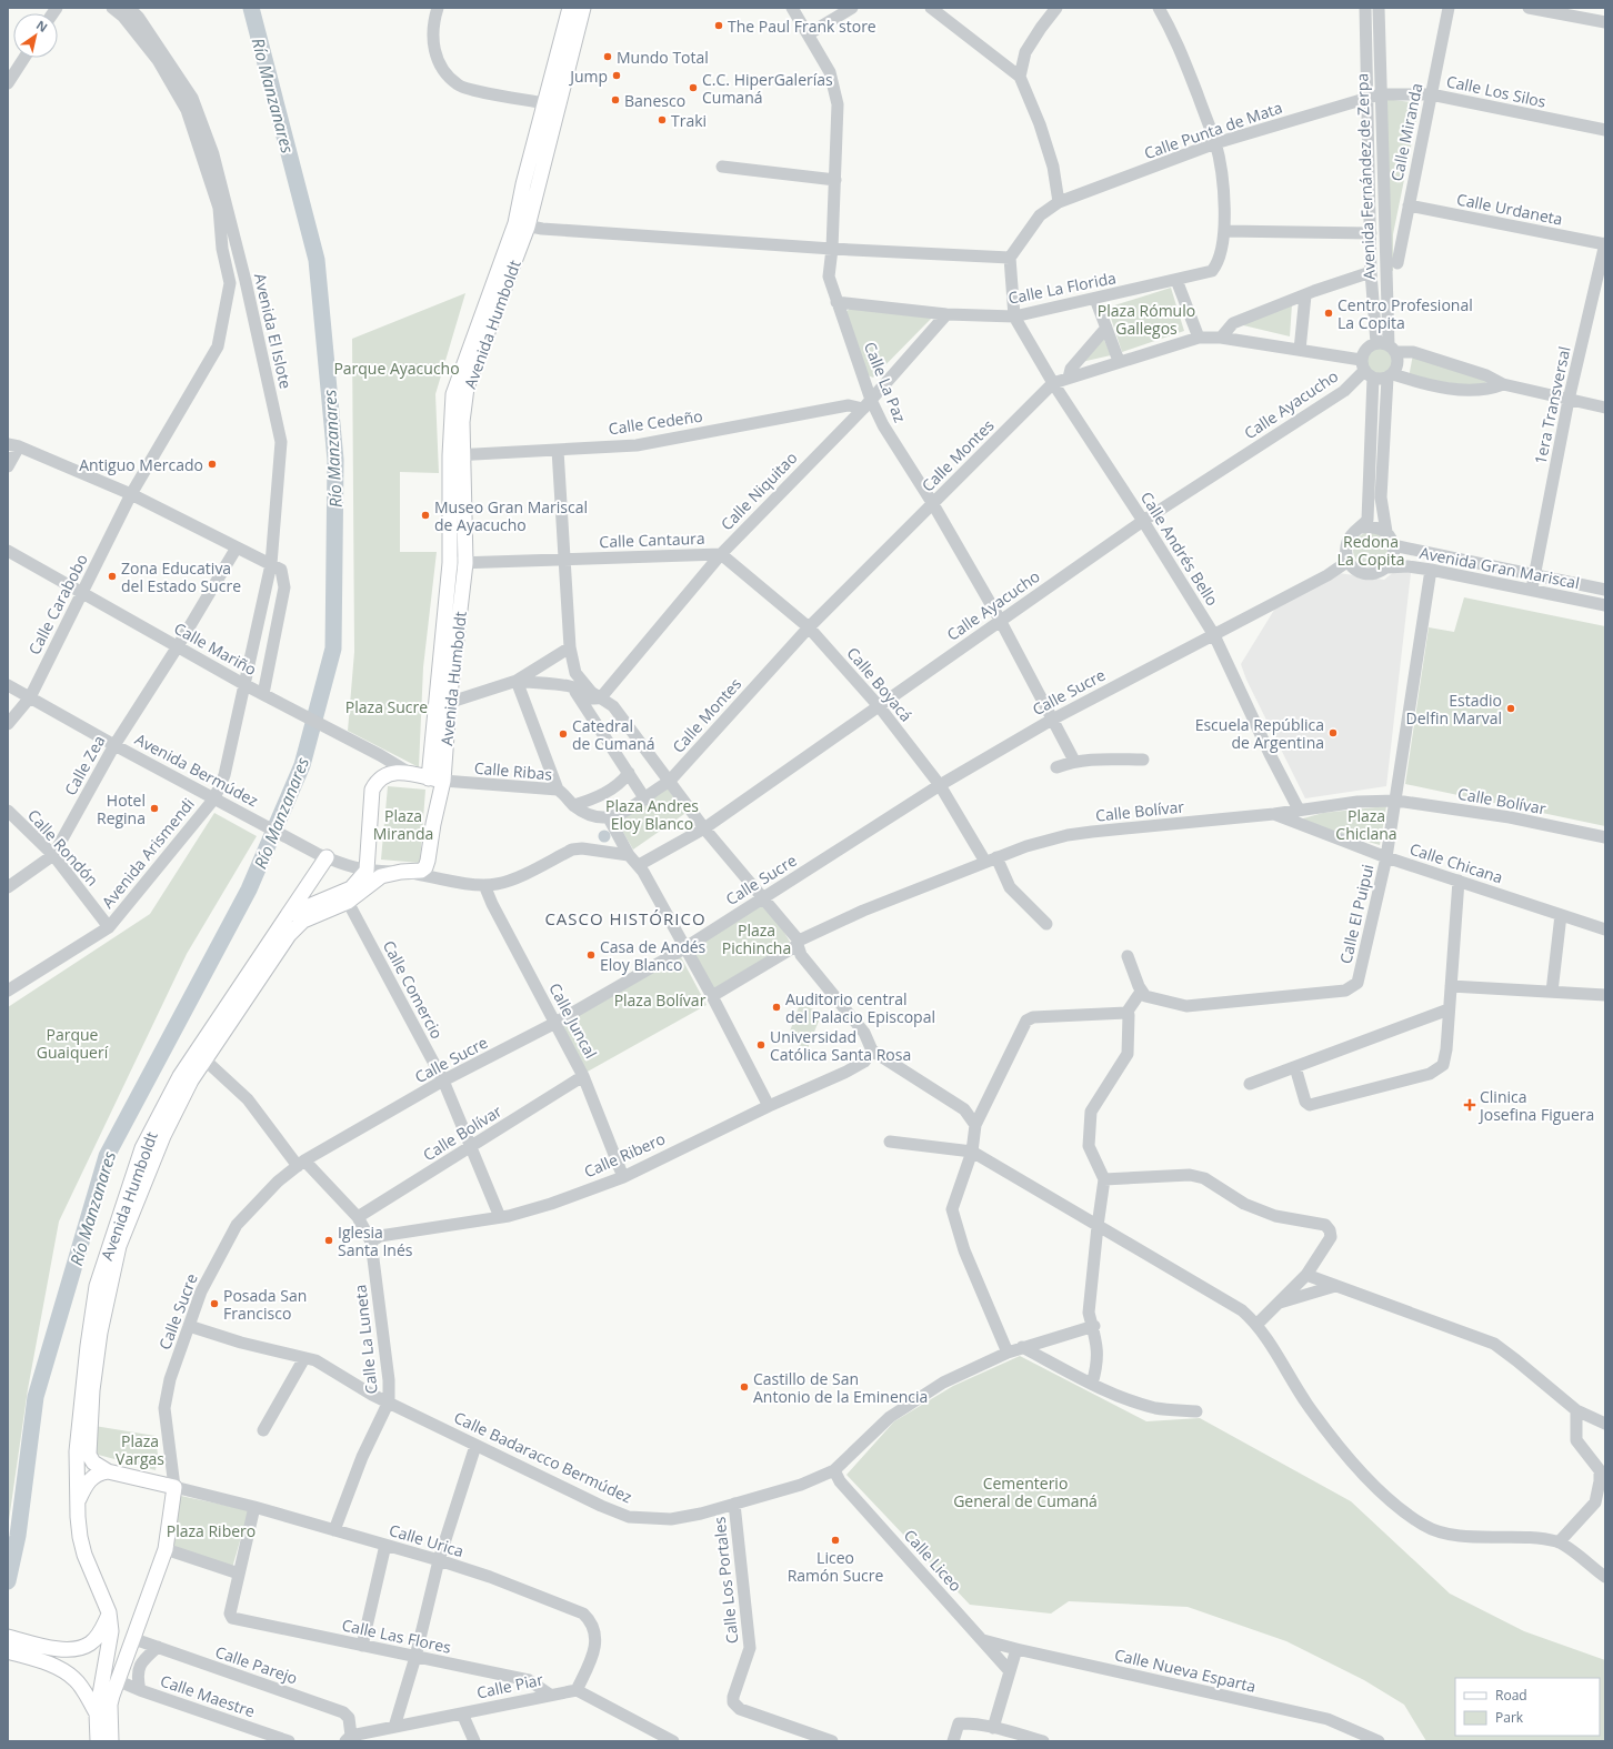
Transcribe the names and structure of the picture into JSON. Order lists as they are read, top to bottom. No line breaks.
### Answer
{"streets":{"main road":["Avenida Humboldt"],"street":["Calle Los Silos","Calle Punta de Mata","Calle Miranda","Avenida Fernández de Zerpa","Calle Urdaneta","Calle La Florida","Avenida El Islote","Calle La Paz","Calle Ayacucho","1era Transversal","Calle Cedeño","Calle Montes","Calle Niquitao","Calle Cantaura","Calle Andrés Bello","Avenida Gran Mariscal","Calle Carabobo","Calle Mariño","Calle Boyacá","Calle Sucre","Calle Zea","Avenida Bermúdez","Calle Ribas","Calle Bolívar","Calle Rondón","Avenida Arismendi","Calle Chicana","Calle El Puipui","Calle Comercio","Calle Juncal","Calle Ribero","Calle La Luneta","Calle Badaracco Bermúdez","Calle Urica","Calle Liceo","Calle Los Portales","Calle Las Flores","Calle Parejo","Calle Nueva Esparta","Calle Piar","Calle Maestre"]},"crossings":[["Calle Los Silos","Calle Punta de Mata"],["Calle Los Silos","Calle Miranda"],["Calle Los Silos","Avenida Fernández de Zerpa"],["Calle Punta de Mata","Avenida Fernández de Zerpa"],["Calle Miranda","Calle Urdaneta"],["Avenida Fernández de Zerpa","Calle Ayacucho"],["Calle Urdaneta","1era Transversal"],["Calle La Florida","Calle La Paz"],["Calle La Florida","Calle Niquitao"],["Calle La Florida","Calle Andrés Bello"],["Avenida Humboldt","Calle Cedeño"],["Avenida Humboldt","Calle Cantaura"],["Avenida Humboldt","Avenida Bermúdez"],["Avenida Humboldt","Calle Ribas"],["Avenida Humboldt","Calle Comercio"],["Avenida El Islote","Calle Carabobo"],["Avenida El Islote","Calle Mariño"],["Avenida El Islote","Avenida Arismendi"],["Calle La Paz","Calle Ayacucho"],["Calle La Paz","Calle Cedeño"],["Calle La Paz","Calle Montes"],["Calle La Paz","Calle Niquitao"],["Calle La Paz","Calle Sucre"],["Calle Ayacucho","Calle Montes"],["Calle Ayacucho","Calle Andrés Bello"],["Calle Ayacucho","Calle Boyacá"],["1era Transversal","Avenida Gran Mariscal"],["Calle Cedeño","Calle Niquitao"],["Calle Montes","Calle Andrés Bello"],["Calle Montes","Calle Boyacá"],["Calle Montes","Calle Ribas"],["Calle Niquitao","Calle Cantaura"],["Calle Niquitao","Calle Boyacá"],["Calle Cantaura","Calle Boyacá"],["Calle Andrés Bello","Calle Sucre"],["Calle Andrés Bello","Calle Bolívar"],["Avenida Gran Mariscal","Calle Sucre"],["Avenida Gran Mariscal","Calle El Puipui"],["Calle Carabobo","Calle Mariño"],["Calle Carabobo","Avenida Bermúdez"],["Calle Mariño","Calle Zea"],["Calle Mariño","Avenida Arismendi"],["Calle Boyacá","Calle Sucre"],["Calle Boyacá","Calle Bolívar"],["Calle Sucre","Calle Comercio"],["Calle Sucre","Calle Juncal"],["Calle Sucre","Calle Badaracco Bermúdez"],["Calle Sucre","Calle Urica"],["Calle Zea","Avenida Bermúdez"],["Calle Zea","Calle Rondón"],["Avenida Bermúdez","Avenida Arismendi"],["Avenida Bermúdez","Calle Juncal"],["Calle Bolívar","Calle Chicana"],["Calle Bolívar","Calle El Puipui"],["Calle Bolívar","Calle Comercio"],["Calle Bolívar","Calle Juncal"],["Calle Rondón","Avenida Arismendi"],["Calle Chicana","Calle El Puipui"],["Calle Comercio","Calle Ribero"],["Calle Juncal","Calle Ribero"],["Calle Ribero","Calle La Luneta"],["Calle La Luneta","Calle Badaracco Bermúdez"],["Calle La Luneta","Calle Urica"],["Calle Badaracco Bermúdez","Calle Liceo"],["Calle Badaracco Bermúdez","Calle Los Portales"],["Calle Urica","Calle Piar"],["Calle Liceo","Calle Nueva Esparta"],["Calle Las Flores","Calle Piar"],["Calle Parejo","Calle Piar"]],"districts":["CASCO HISTÓRICO"],"water":["Río Manzanares"],"parks":["Plaza Rómulo Gallegos","Parque Ayacucho","Redona La Copita","Plaza Sucre","Plaza Andres Eloy Blanco","Plaza Miranda","Plaza Chiclana","Plaza Pichincha","Plaza Bolívar","Parque Guaiquerí","Plaza Vargas","Cementerio General de Cumaná","Plaza Ribero"],"places":{"other":["The Paul Frank store","Mundo Total","Jump","C.C. HiperGalerías Cumaná","Banesco","Traki","Centro Profesional La Copita","Antiguo Mercado","Museo Gran Mariscal de Ayacucho","Zona Educativa del Estado Sucre","Estadio Delfin Marval","Escuela República de Argentina","Catedral de Cumaná","Hotel Regina","Casa de Andés Eloy Blanco","Auditorio central del Palacio Episcopal","Universidad Católica Santa Rosa","Iglesia Santa Inés","Posada San Francisco","Castillo de San Antonio de la Eminencia","Liceo Ramón Sucre"],"health":["Clinica Josefina Figuera"]},"legend":["Road","Park"],"north":"top right"}
